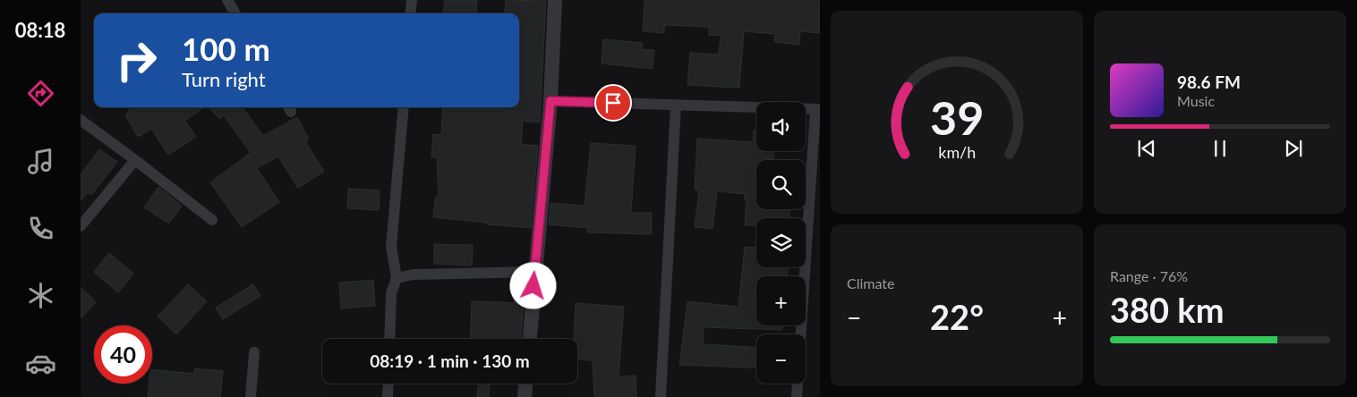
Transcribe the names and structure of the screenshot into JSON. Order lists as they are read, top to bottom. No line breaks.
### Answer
{"page":{"tabs":"08:18","turn":["100 m","Turn right"],"song":["98.6 FM","Music"],"map_buttons":["+","−"],"tile":["Climate",["Range · 76%","380 km"]],"heat":["−","22°","+"],"limit":"40","trip":"08:19 · 1 min · 130 m","gauge":["39","km/h"]}}
